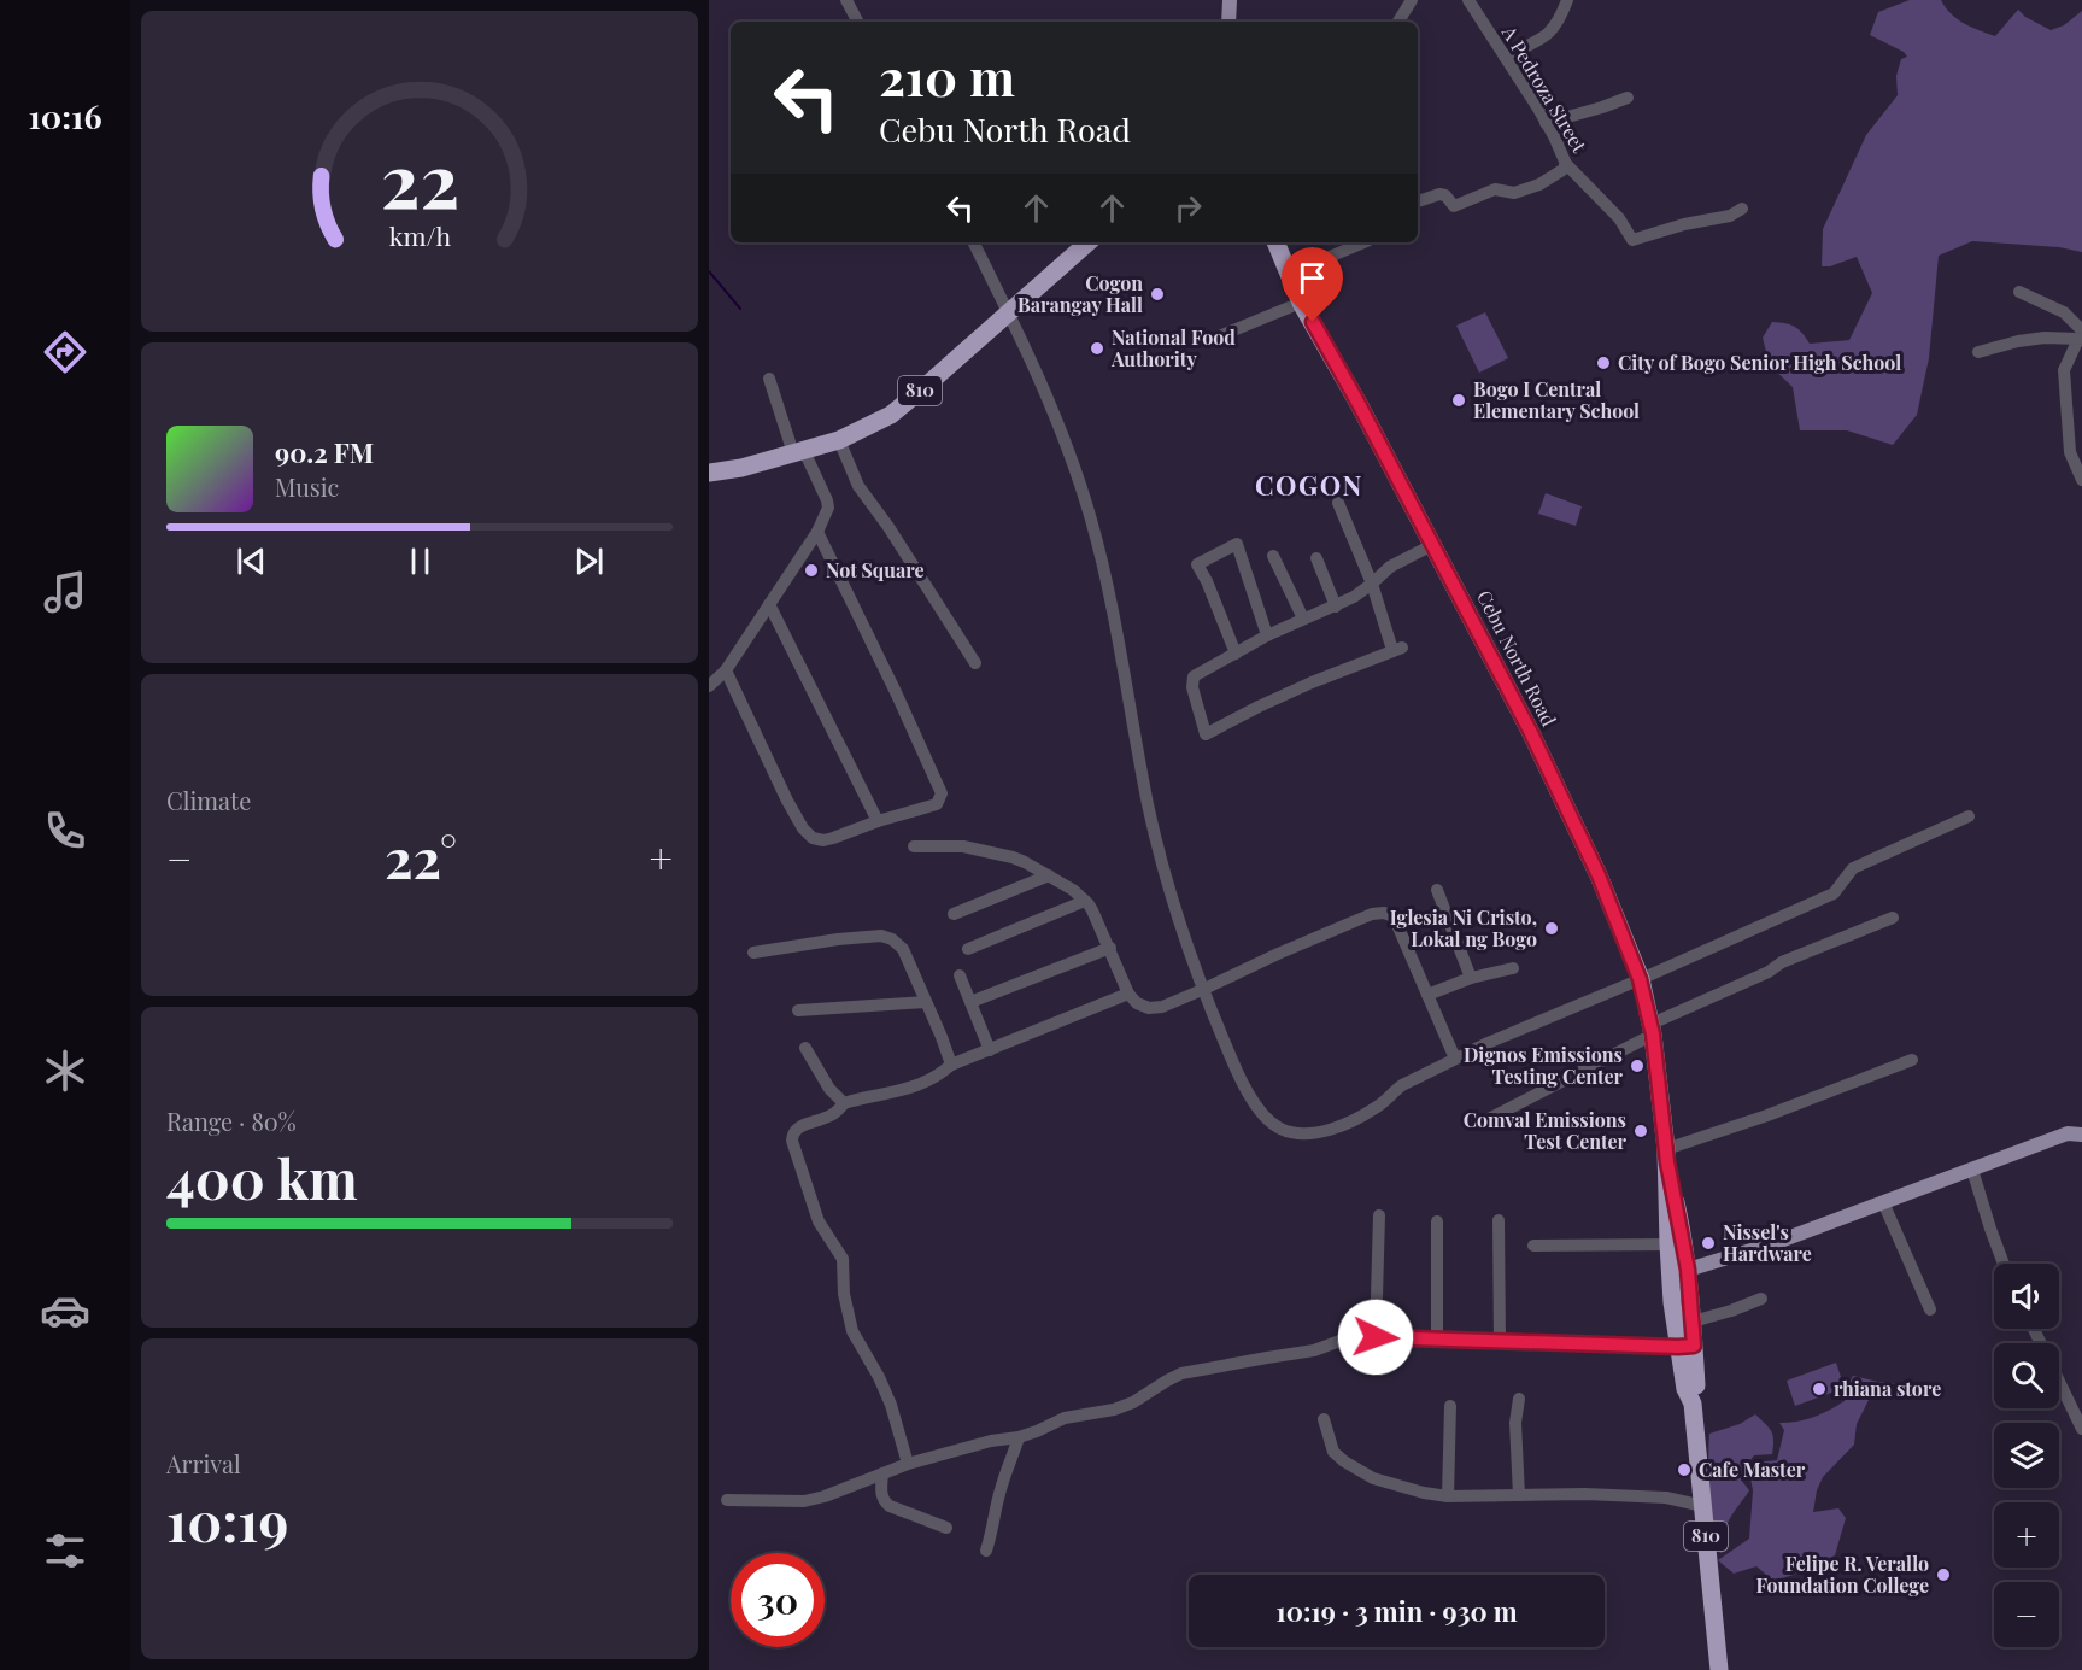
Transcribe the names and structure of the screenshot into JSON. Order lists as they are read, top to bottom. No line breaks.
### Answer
{"streets":{"highway":["810","Cebu North Road"],"street":["A Pedroza Street"]},"districts":["COGON"],"places":["Cogon Barangay Hall","National Food Authority","City of Bogo Senior High School","Bogo I Central Elementary School","Not Square","Iglesia Ni Cristo, Lokal ng Bogo","Dignos Emissions Testing Center","Comval Emissions Test Center","Nissel's Hardware","rhiana store","Cafe Master","Felipe R. Verallo Foundation College"],"page":{"tabs":"10:16","turn":["210 m","Cebu North Road"],"song":["90.2 FM","Music"],"tile":["Climate",["Range · 80%","400 km"],["Arrival","10:19"]],"heat":["−","22°","+"],"map_buttons":["+","−"],"limit":"30","trip":"10:19 · 3 min · 930 m","gauge":["22","km/h"]}}
